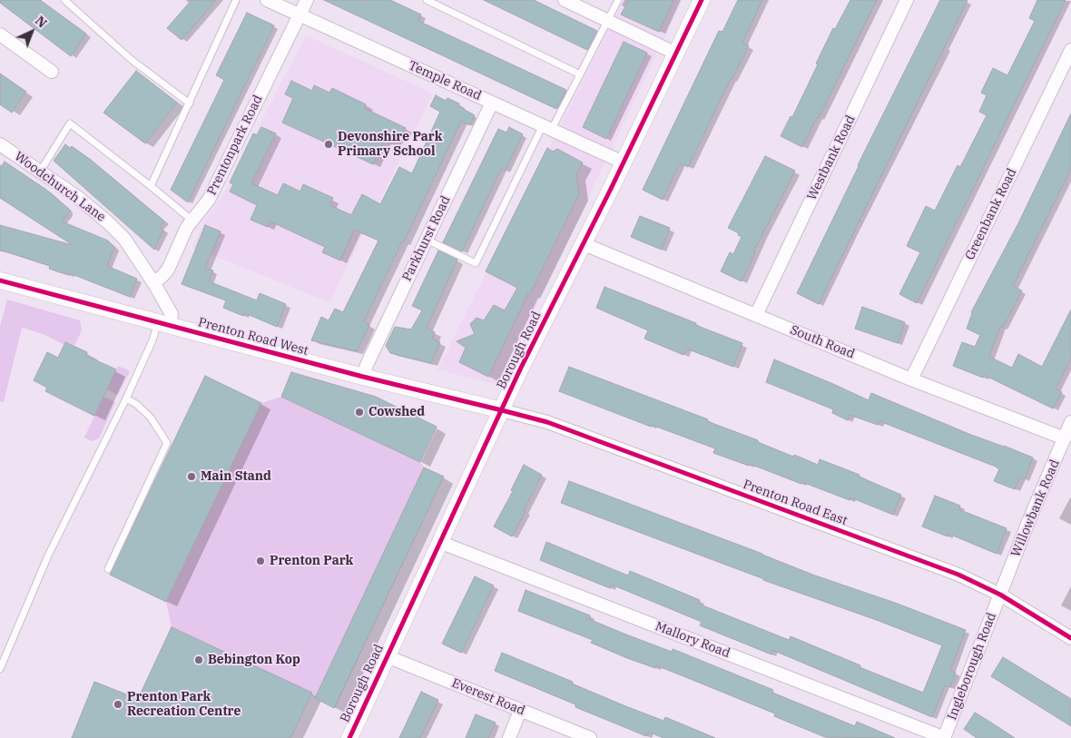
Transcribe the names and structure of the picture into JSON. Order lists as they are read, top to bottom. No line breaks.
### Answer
{"streets":{"street":["Temple Road","Prentonpark Road","Westbank Road","Woodchurch Lane","Greenbank Road","Parkhurst Road","Prenton Road West","South Road","Borough Road","Prenton Road East","Willowbank Road","Mallory Road","Ingleborough Road","Everest Road"]},"crossings":[["Temple Road","Prentonpark Road"],["Temple Road","Parkhurst Road"],["Temple Road","Borough Road"],["Prentonpark Road","Woodchurch Lane"],["Westbank Road","South Road"],["Woodchurch Lane","Prenton Road West"],["Greenbank Road","South Road"],["Parkhurst Road","Prenton Road West"],["Prenton Road West","Borough Road"],["Prenton Road West","Prenton Road East"],["South Road","Borough Road"],["South Road","Willowbank Road"],["Borough Road","Prenton Road East"],["Borough Road","Mallory Road"],["Borough Road","Everest Road"],["Prenton Road East","Willowbank Road"],["Prenton Road East","Ingleborough Road"],["Willowbank Road","Ingleborough Road"],["Mallory Road","Ingleborough Road"]],"places":["Devonshire Park Primary School","Cowshed","Main Stand","Prenton Park","Bebington Kop","Prenton Park Recreation Centre"],"north":"top right"}
